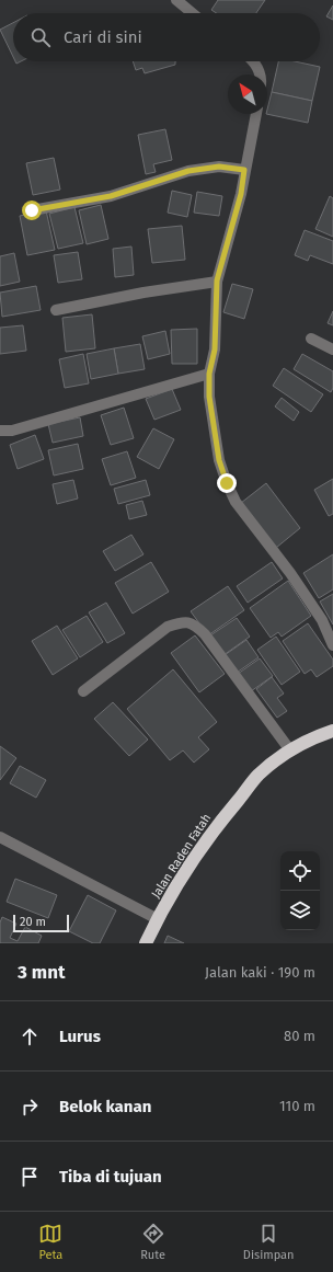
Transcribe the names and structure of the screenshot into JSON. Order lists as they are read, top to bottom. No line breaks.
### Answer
{"streets":{"highway":["Jalan Raden Fatah"]},"scale_bar":"20 m","north":"top left","page":{"search":"Cari di sini","scale":"20 m","heading":["3 mnt","Jalan kaki · 190 m"],"list":[["Lurus","80 m"],["Belok kanan","110 m"],"Tiba di tujuan"],"nav":["Peta","Rute","Disimpan"]}}
